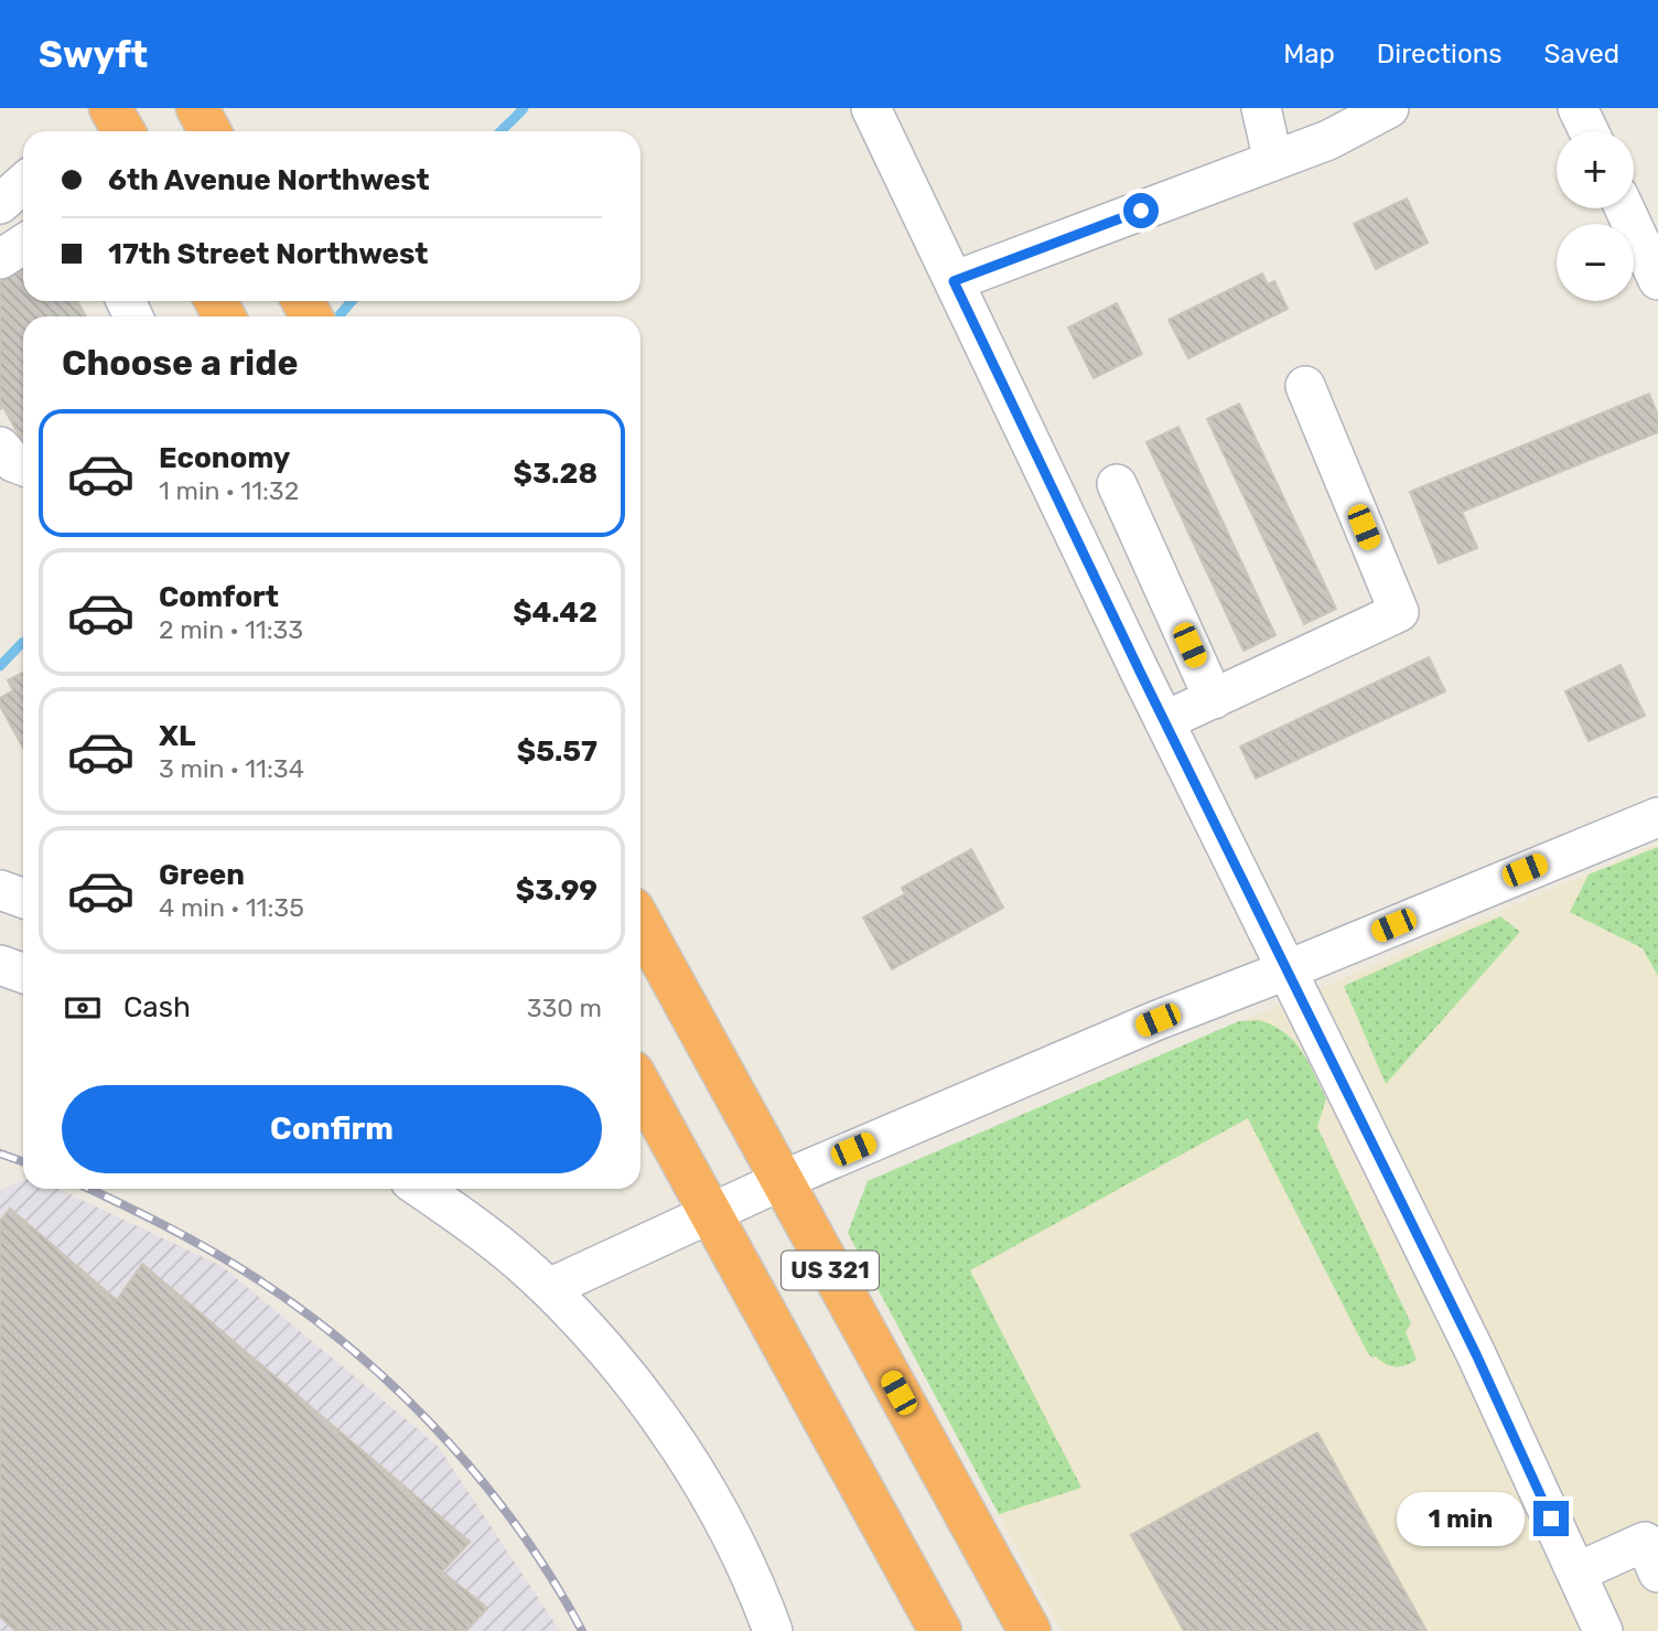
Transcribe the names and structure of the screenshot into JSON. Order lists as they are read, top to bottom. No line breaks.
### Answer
{"streets":{"highway":["US 321"]},"page":{"header":"Swyft","nav":["Map","Directions","Saved"],"map_buttons":["+","−"],"banner":["6th Avenue Northwest","17th Street Northwest"],"heading":"Choose a ride","list":[{"name":"Economy","note":"1 min · 11:32","value":"$3.28"},{"name":"Comfort","note":"2 min · 11:33","value":"$4.42"},{"name":"XL","note":"3 min · 11:34","value":"$5.57"},{"name":"Green","note":"4 min · 11:35","value":"$3.99"}],"pay":["Cash","330 m"],"buttons":"Confirm","bubble":"1 min"}}
